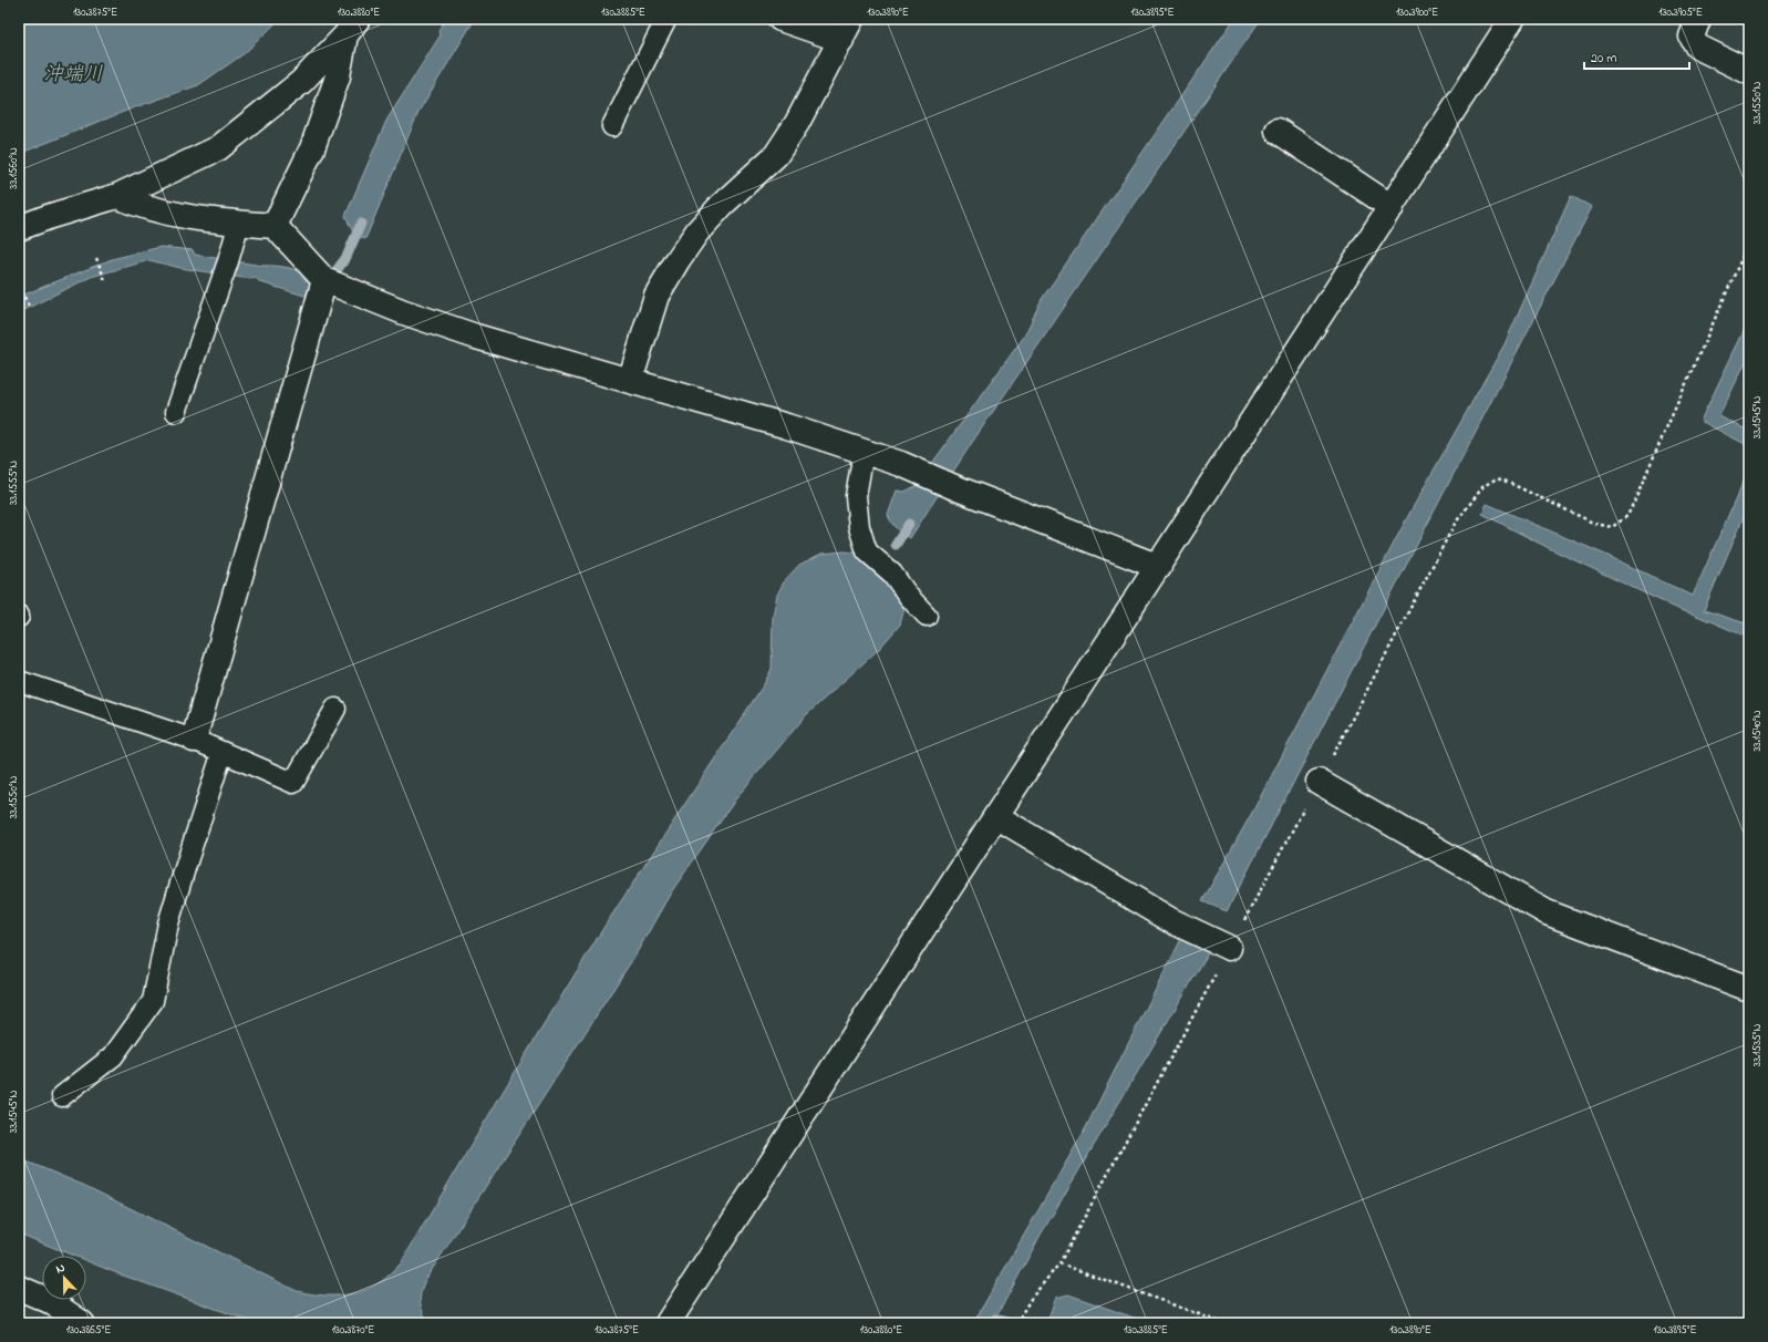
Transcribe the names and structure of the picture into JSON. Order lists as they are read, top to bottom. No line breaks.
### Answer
{"water":["沖端川"],"scale_bar":"20 m","north":"top","coordinates":["130.3875°E","130.3880°E","130.3885°E","130.3890°E","130.3895°E","130.3900°E","130.3905°E","33.1550°N","33.1560°N","33.1545°N","33.1555°N","33.1540°N","33.1535°N","130.3865°E","130.3870°E"]}
